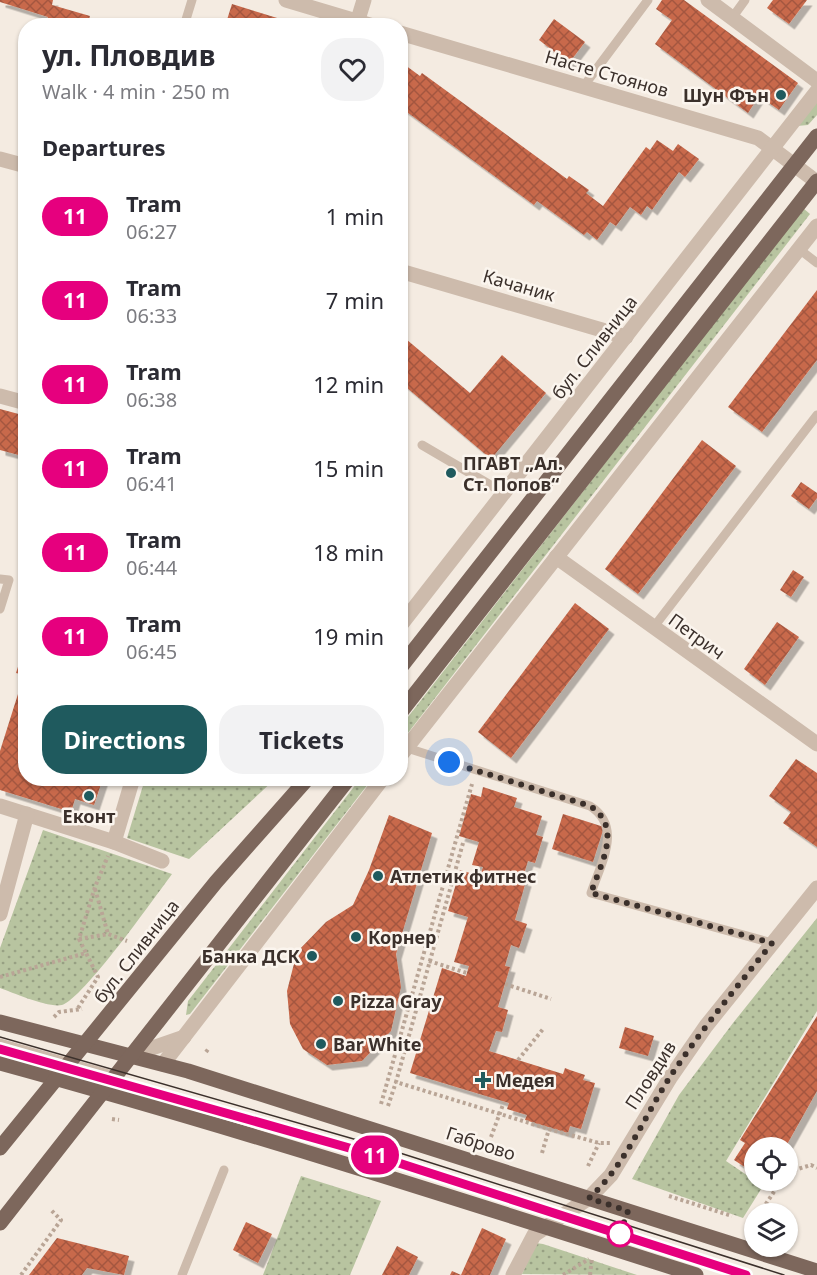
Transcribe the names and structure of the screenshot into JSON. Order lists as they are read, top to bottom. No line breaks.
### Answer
{"streets":{"main road":["бул. Сливница","Габрово"],"street":["Насте Стоянов","Качаник","Петрич","Пловдив"]},"crossings":[["Насте Стоянов","бул. Сливница"],["Качаник","бул. Сливница"],["бул. Сливница","Габрово"],["Пловдив","Габрово"]],"places":{"other":["Шун Фън","ПГАВТ „Ал. Ст. Попов“","Еконт","Атлетик фитнес","Корнер","Банка ДСК","Pizza Gray","Bar White"],"health":["Медея"]},"lines":["tram line 11"],"page":{"on_map":"11","heading":[["ул. Пловдив","Walk · 4 min · 250 m"],"Departures"],"list":[{"mark":"11","name":"Tram","note":"06:27","value":"1 min"},{"mark":"11","name":"Tram","note":"06:33","value":"7 min"},{"mark":"11","name":"Tram","note":"06:38","value":"12 min"},{"mark":"11","name":"Tram","note":"06:41","value":"15 min"},{"mark":"11","name":"Tram","note":"06:44","value":"18 min"},{"mark":"11","name":"Tram","note":"06:45","value":"19 min"}],"buttons":["Directions","Tickets"]}}
